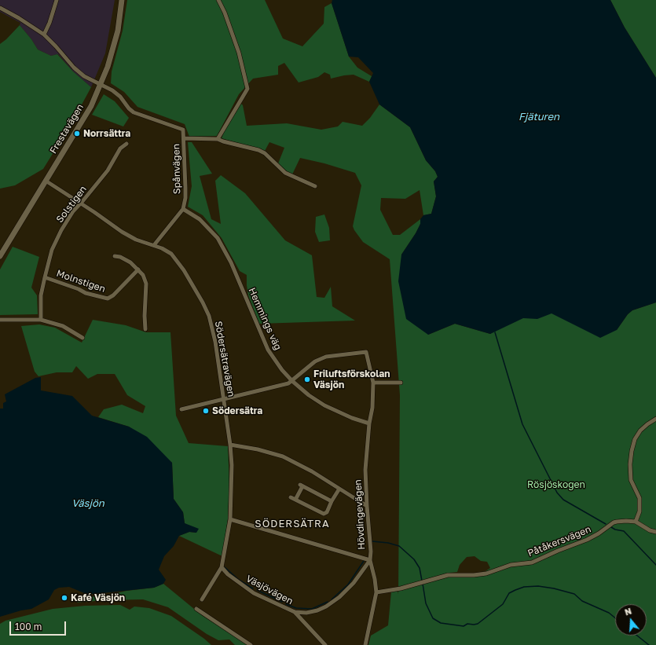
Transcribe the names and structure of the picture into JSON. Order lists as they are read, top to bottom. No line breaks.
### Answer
{"streets":{"street":["Frestavägen","Spånvägen","Solstigen","Molnstigen","Hemmings väg","Södersätravägen","Hövdingevägen","Påtåkersvägen","Väsjövägen"]},"crossings":[["Frestavägen","Södersätravägen"],["Spånvägen","Hemmings väg"],["Solstigen","Molnstigen"],["Solstigen","Södersätravägen"],["Hemmings väg","Hövdingevägen"],["Södersätravägen","Väsjövägen"],["Hövdingevägen","Påtåkersvägen"],["Hövdingevägen","Väsjövägen"]],"districts":["SÖDERSÄTRA"],"water":["Fjäturen","Väsjön"],"parks":["Rösjöskogen"],"places":["Norrsättra","Friluftsförskolan Väsjön","Södersätra","Kafé Väsjön"],"scale_bar":"100 m","north":"top"}
